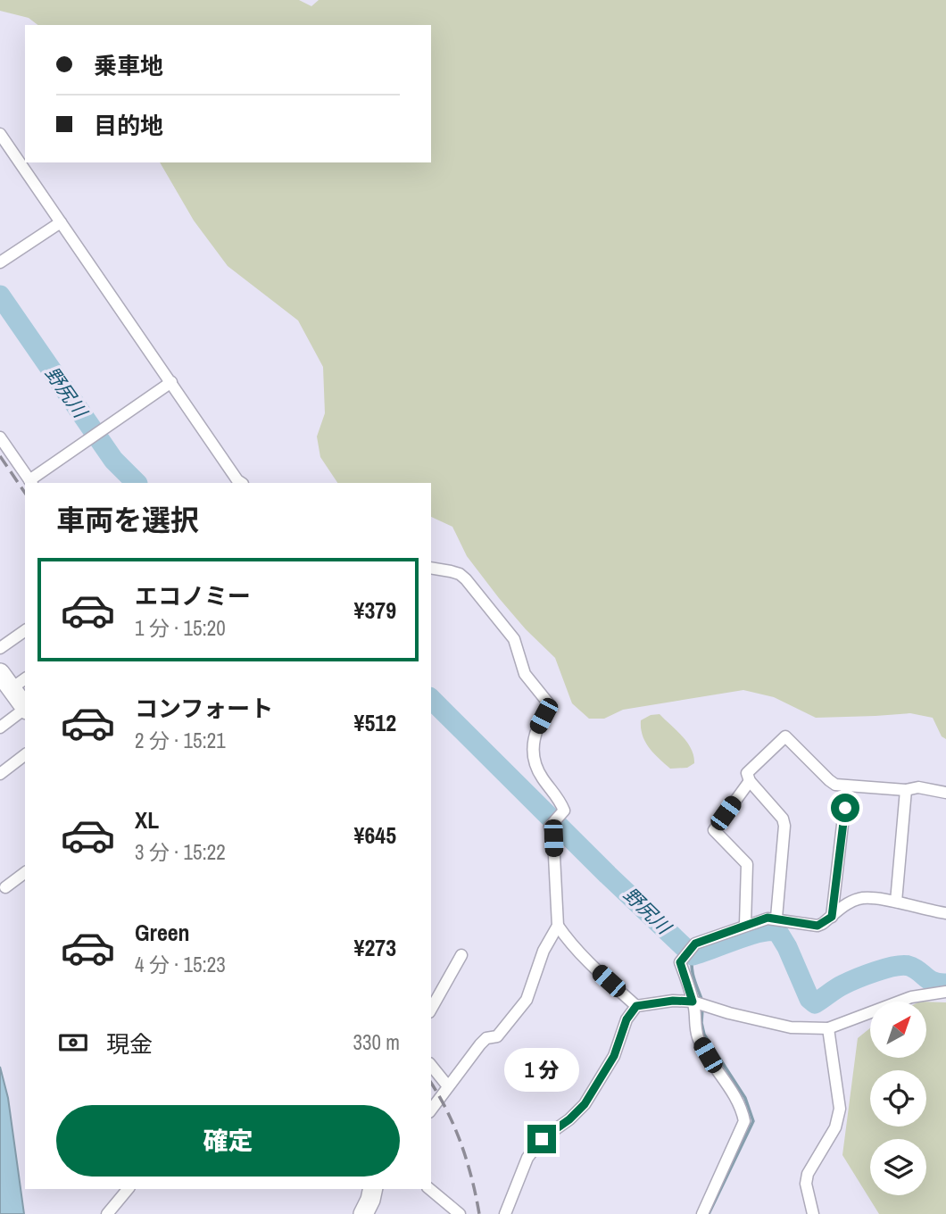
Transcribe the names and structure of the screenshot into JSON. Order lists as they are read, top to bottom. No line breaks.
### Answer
{"water":["野尻川"],"north":"top right","page":{"banner":["乗車地","目的地"],"heading":"車両を選択","list":[{"name":"エコノミー","note":"1 分 · 15:20","value":"¥379"},{"name":"コンフォート","note":"2 分 · 15:21","value":"¥512"},{"name":"XL","note":"3 分 · 15:22","value":"¥645"},{"name":"Green","note":"4 分 · 15:23","value":"¥273"}],"pay":["現金","330 m"],"bubble":"1 分","buttons":"確定"}}
